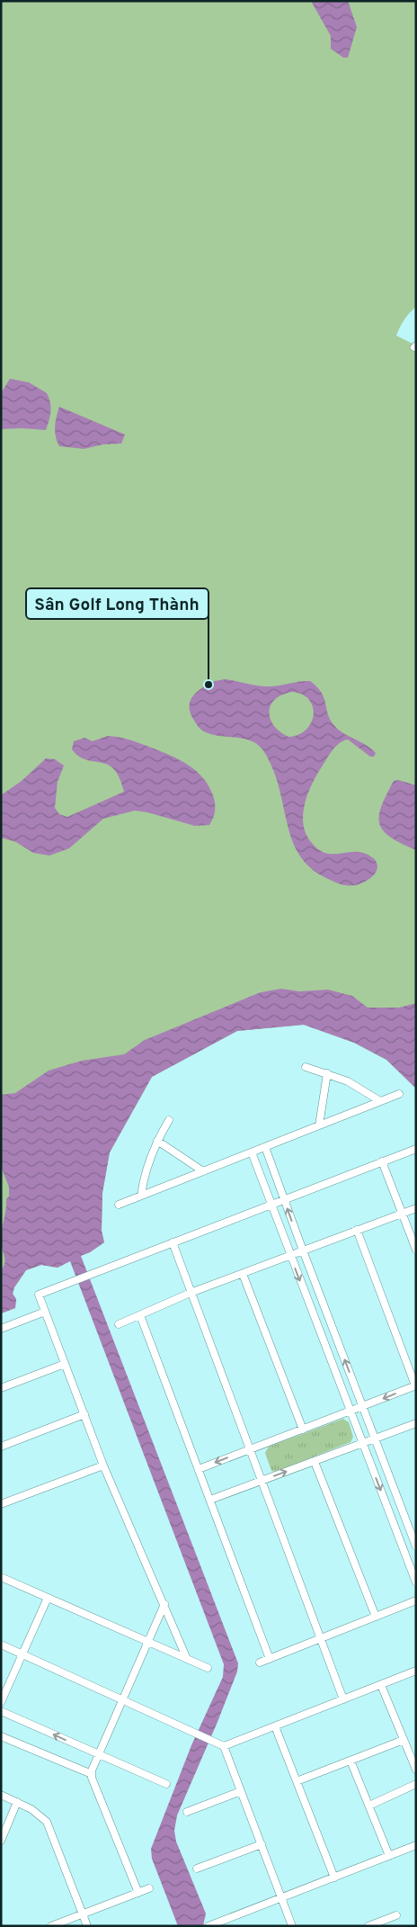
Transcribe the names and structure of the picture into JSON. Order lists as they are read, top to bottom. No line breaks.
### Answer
{"places":["Sân Golf Long Thành"]}
